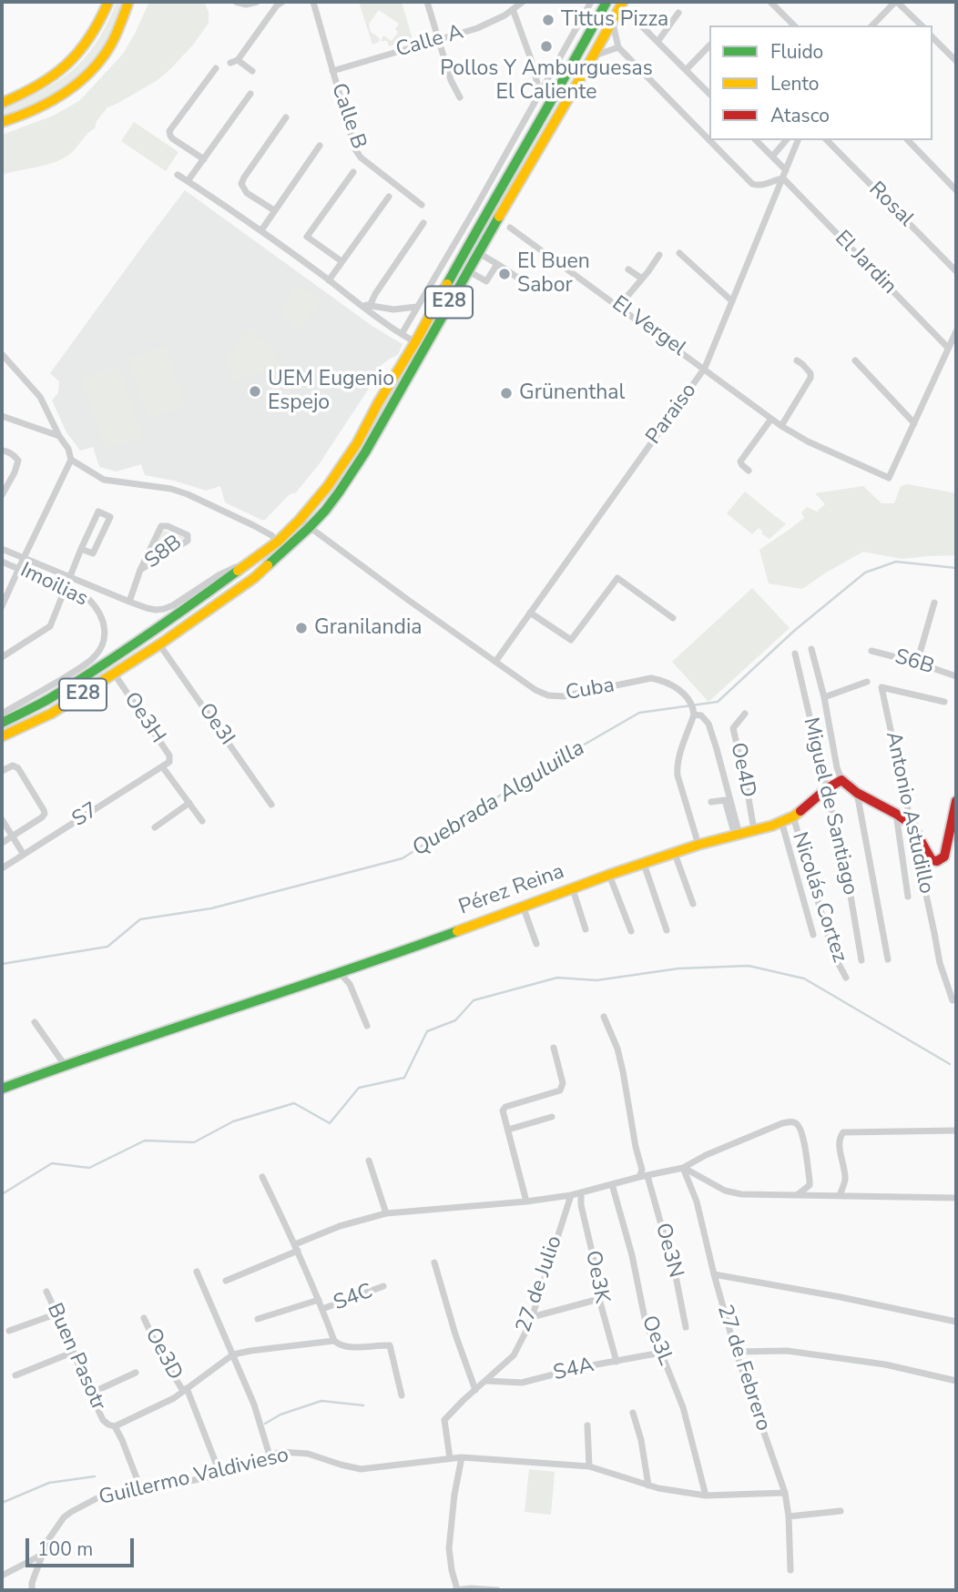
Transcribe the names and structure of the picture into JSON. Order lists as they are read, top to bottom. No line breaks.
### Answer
{"streets":{"main road":["E28","Pérez Reina"],"street":["Calle A","Calle B","Rosal","El Jardin","El Vergel","Paraiso","S8B","Imoilias","S6B","Cuba","Oe3H","Oe3I","Oe4D","Miguel de Santiago","Antonio Astudillo","S7","Nicolás Cortez","Oe3N","Oe3K","27 de Julio","S4C","Oe3L","Oe3D","Buen Pasotr","27 de Febrero","S4A","Guillermo Valdivieso"]},"crossings":[["Calle A","Calle B"],["El Jardin","Paraiso"],["E28","Cuba"],["E28","Oe3H"],["E28","Oe3I"],["El Vergel","Paraiso"],["Paraiso","Cuba"],["Cuba","Pérez Reina"],["Oe3H","S7"],["Oe4D","Pérez Reina"],["Miguel de Santiago","Pérez Reina"],["Pérez Reina","Nicolás Cortez"],["Oe3K","S4A"],["27 de Julio","S4A"],["27 de Julio","Guillermo Valdivieso"],["Oe3L","S4A"],["Oe3L","Guillermo Valdivieso"],["Oe3D","Guillermo Valdivieso"],["Buen Pasotr","Guillermo Valdivieso"],["27 de Febrero","Guillermo Valdivieso"]],"water":["Quebrada Alguluilla"],"places":["Tittus Pizza","Pollos Y Amburguesas El Caliente","El Buen Sabor","UEM Eugenio Espejo","Grünenthal","Granilandia"],"legend":["Fluido","Lento","Atasco"],"scale_bar":"100 m"}
